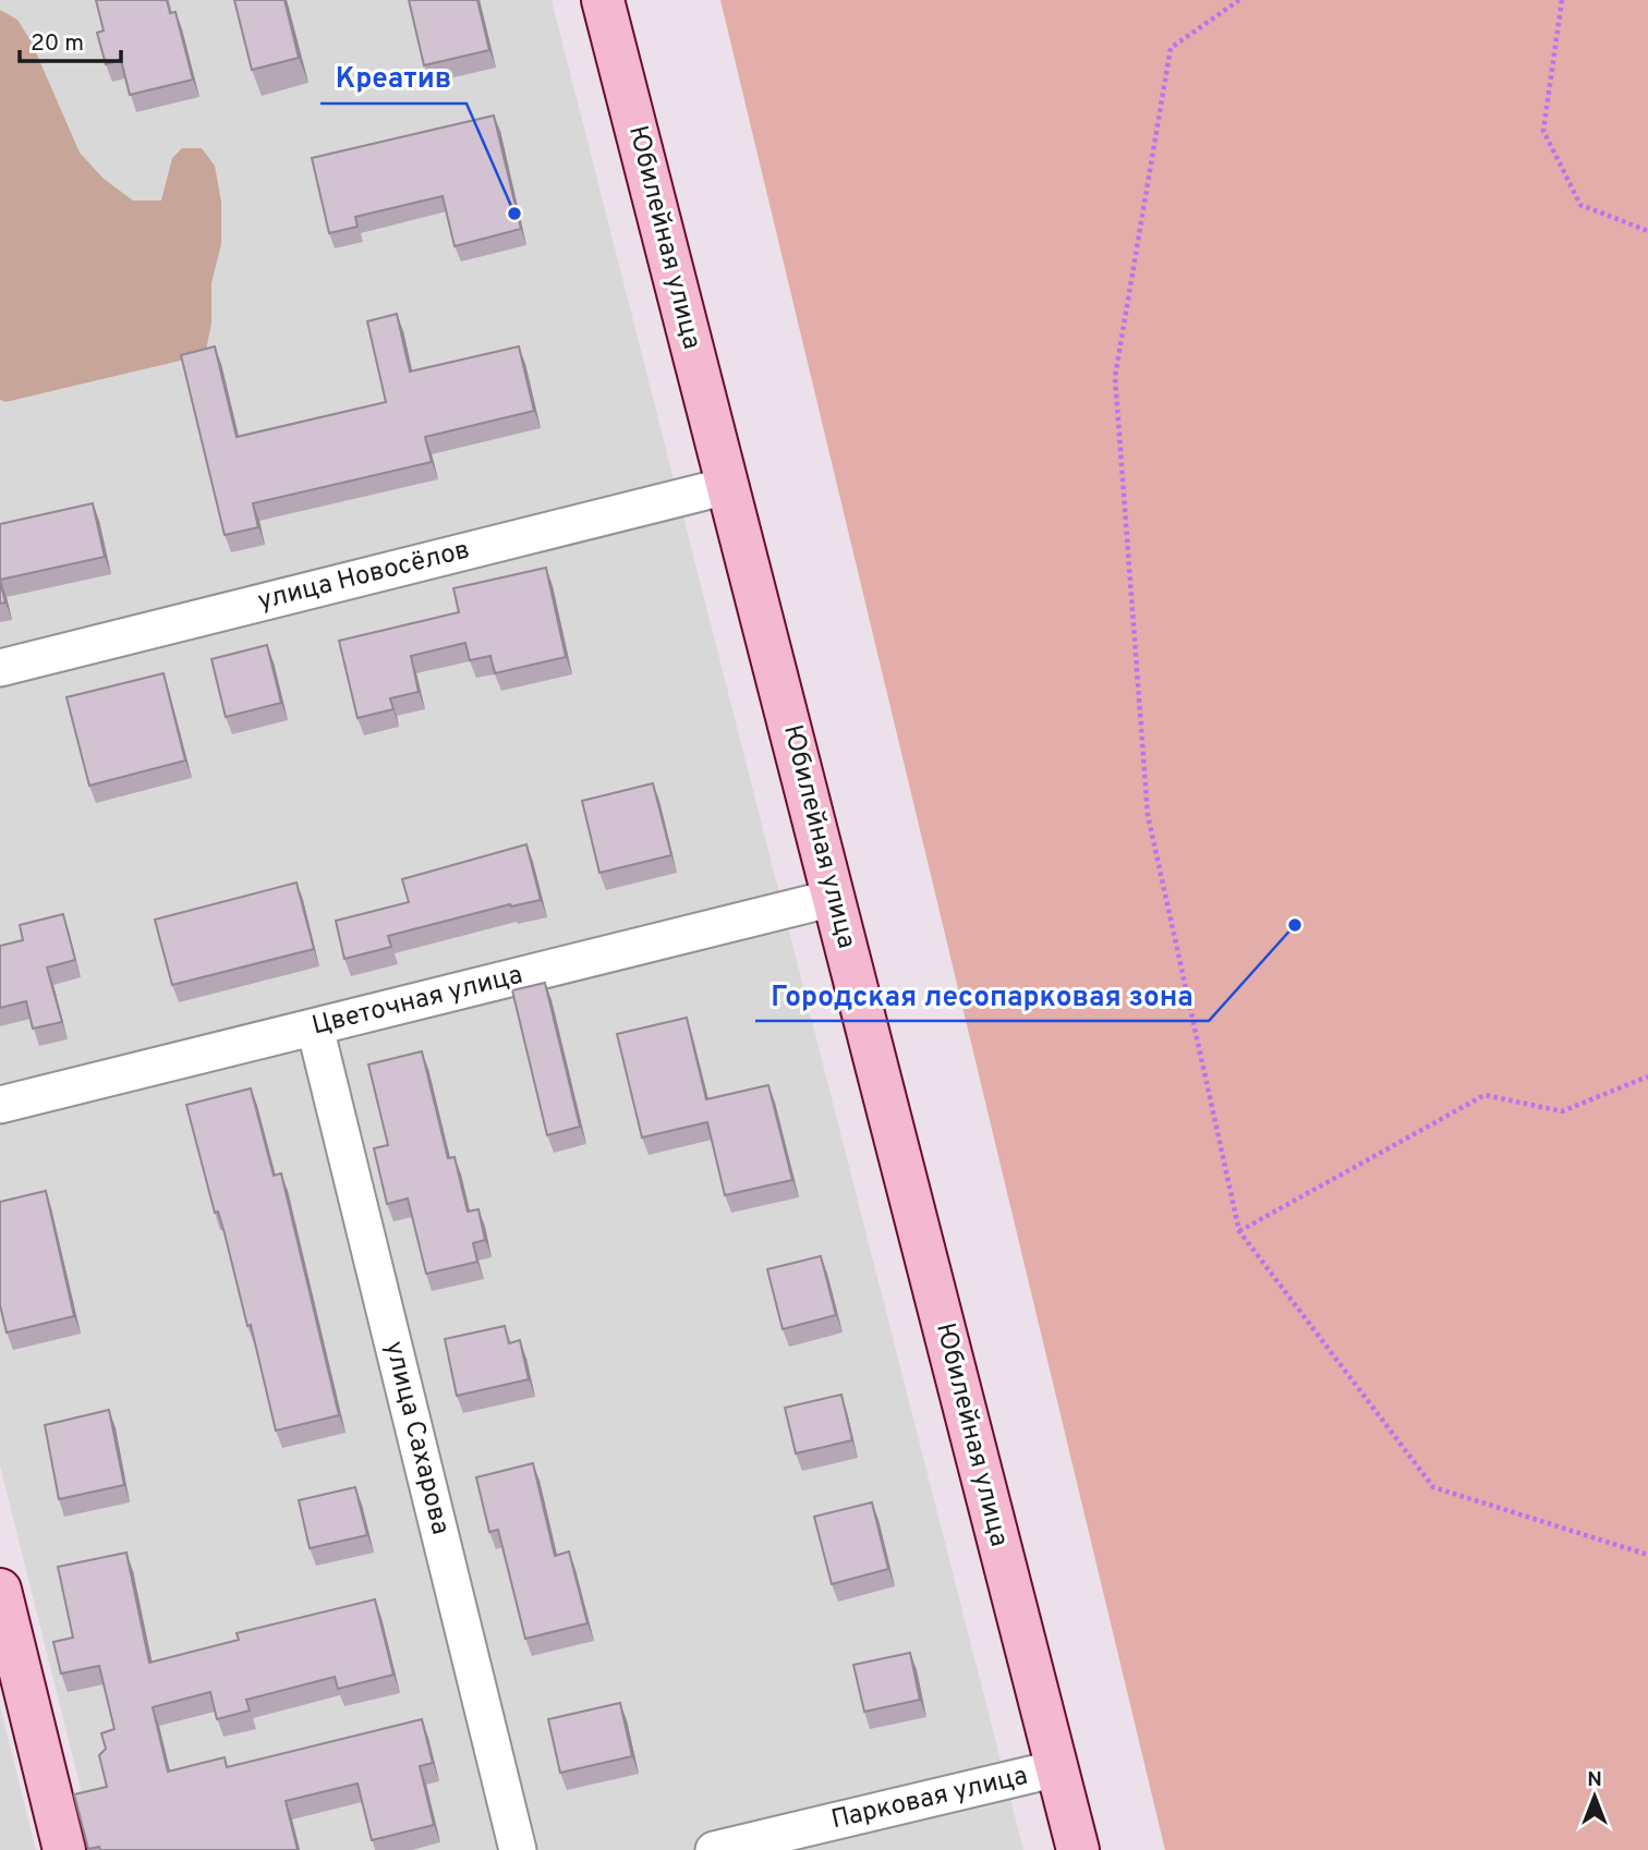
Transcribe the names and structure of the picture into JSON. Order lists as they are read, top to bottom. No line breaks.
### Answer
{"streets":{"street":["Юбилейная улица","улица Новосёлов","Цветочная улица","улица Сахарова","Парковая улица"]},"crossings":[["Юбилейная улица","улица Новосёлов"],["Юбилейная улица","Цветочная улица"],["Юбилейная улица","Парковая улица"],["Цветочная улица","улица Сахарова"]],"places":["Креатив","Городская лесопарковая зона"],"scale_bar":"20 m","north":"top"}
